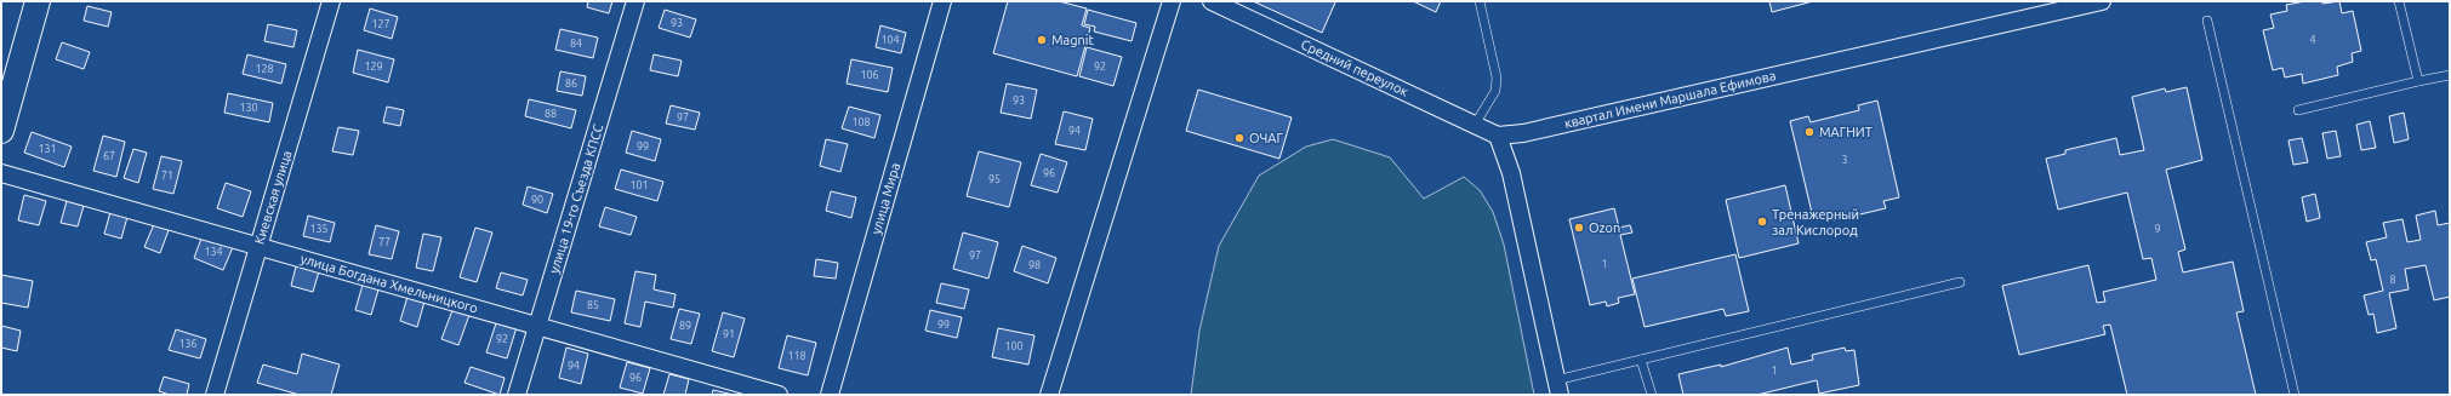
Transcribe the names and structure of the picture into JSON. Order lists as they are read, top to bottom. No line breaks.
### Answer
{"streets":{"street":["Средний переулок","квартал Имени Маршала Ефимова","Киевская улица","улица 19-го Съезда КПСС","улица Мира","улица Богдана Хмельницкого"]},"crossings":[["Средний переулок","квартал Имени Маршала Ефимова"],["Киевская улица","улица Богдана Хмельницкого"],["улица 19-го Съезда КПСС","улица Богдана Хмельницкого"]],"places":["Magnit","МАГНИТ","ОЧАГ","Тренажерный зал Кислород","Ozon"],"house_numbers":["93","127","104","4","84","129","92","128","106","86","93","130","88","97","108","94","99","131","67","3","96","71","95","101","90","135","9","77","134","97","1","98","8","85","99","89","91","92","136","100","118","94","1","96"]}
